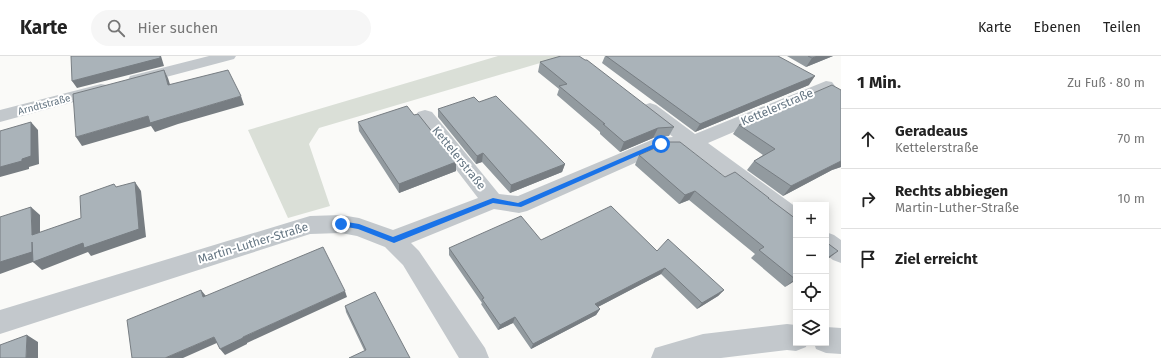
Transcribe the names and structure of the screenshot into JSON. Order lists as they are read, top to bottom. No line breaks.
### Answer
{"streets":{"street":["Arndtstraße","Kettelerstraße","Martin-Luther-Straße"]},"crossings":[["Kettelerstraße","Martin-Luther-Straße"]],"page":{"header":"Karte","search":"Hier suchen","nav":["Karte","Ebenen","Teilen"],"heading":["1 Min.","Zu Fuß · 80 m"],"list":[["Geradeaus","Kettelerstraße","70 m"],["Rechts abbiegen","Martin-Luther-Straße","10 m"],"Ziel erreicht"],"map_buttons":["+","−"]}}
